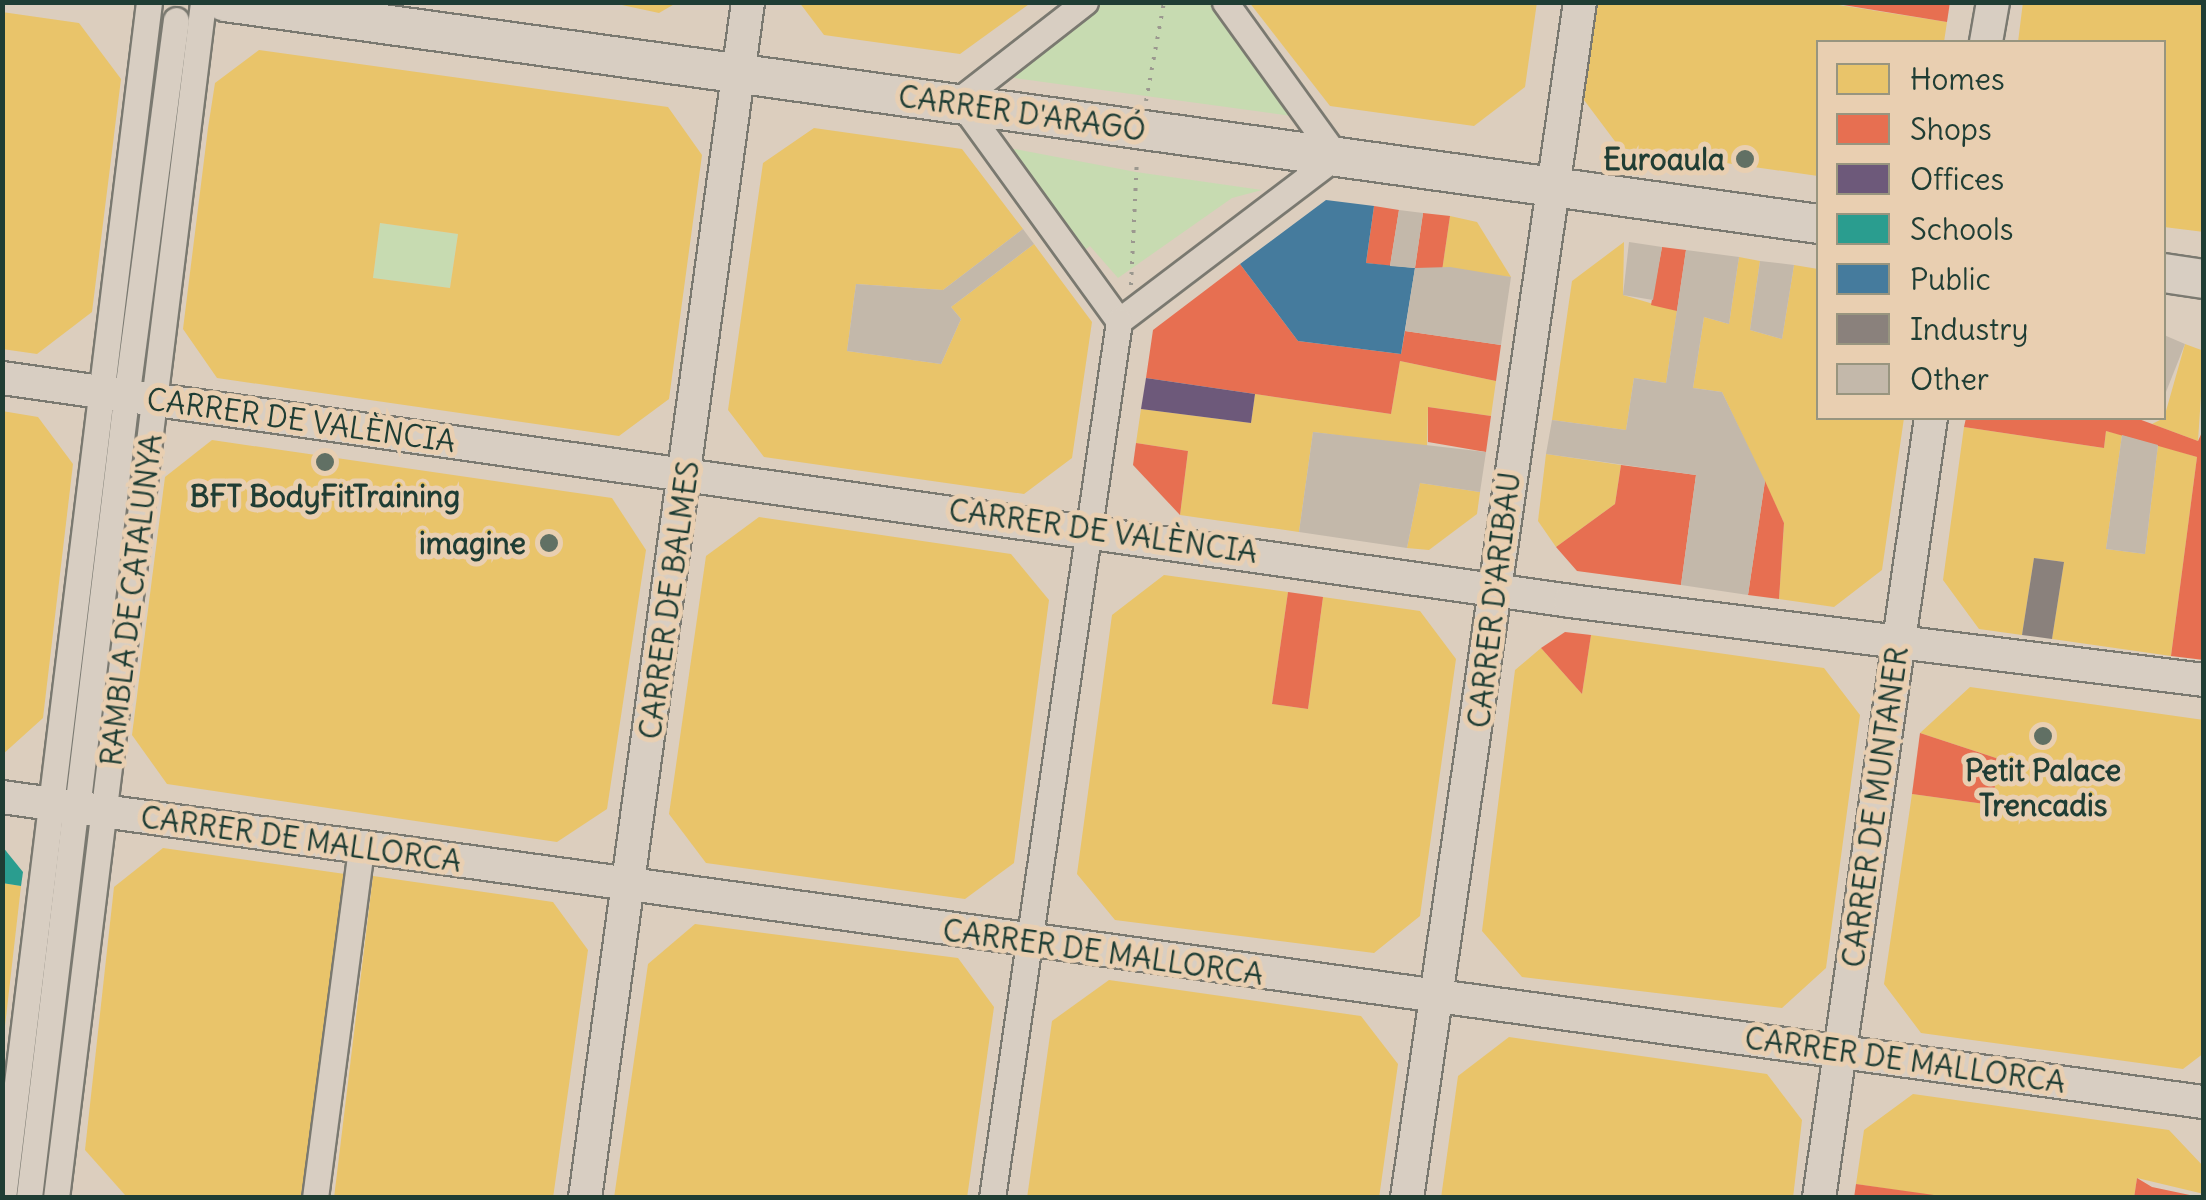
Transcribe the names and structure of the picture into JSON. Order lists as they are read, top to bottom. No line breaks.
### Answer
{"streets":{"main road":["CARRER D'ARAGÓ","CARRER DE VALÈNCIA","CARRER DE BALMES","CARRER D'ARIBAU","CARRER DE MUNTANER","CARRER DE MALLORCA"],"street":["RAMBLA DE CATALUNYA"]},"crossings":[["CARRER D'ARAGÓ","CARRER DE BALMES"],["CARRER D'ARAGÓ","CARRER D'ARIBAU"],["CARRER DE VALÈNCIA","RAMBLA DE CATALUNYA"],["CARRER DE VALÈNCIA","CARRER DE BALMES"],["CARRER DE VALÈNCIA","CARRER D'ARIBAU"],["CARRER DE VALÈNCIA","CARRER DE MUNTANER"],["RAMBLA DE CATALUNYA","CARRER DE MALLORCA"],["CARRER DE BALMES","CARRER DE MALLORCA"],["CARRER D'ARIBAU","CARRER DE MALLORCA"],["CARRER DE MUNTANER","CARRER DE MALLORCA"]],"places":["Euroaula","BFT BodyFitTraining","imagine","Petit Palace Trencadis"],"legend":["Homes","Shops","Offices","Schools","Public","Industry","Other"]}
